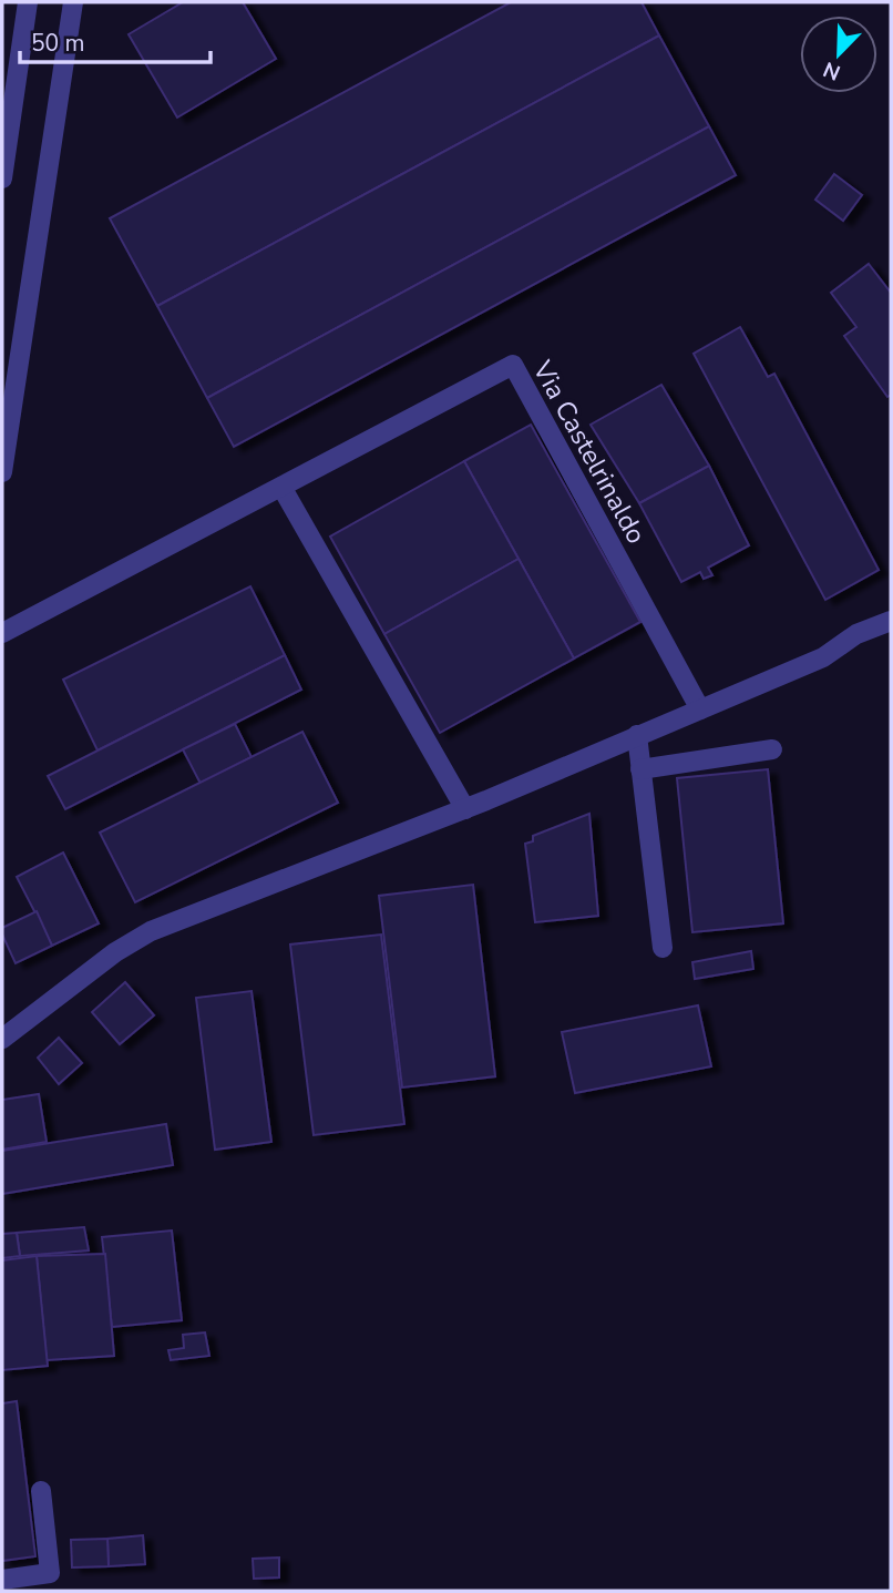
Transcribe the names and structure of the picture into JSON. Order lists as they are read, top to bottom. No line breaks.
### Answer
{"streets":{"street":["Via Castelrinaldo"]},"scale_bar":"50 m","north":"bottom left"}
